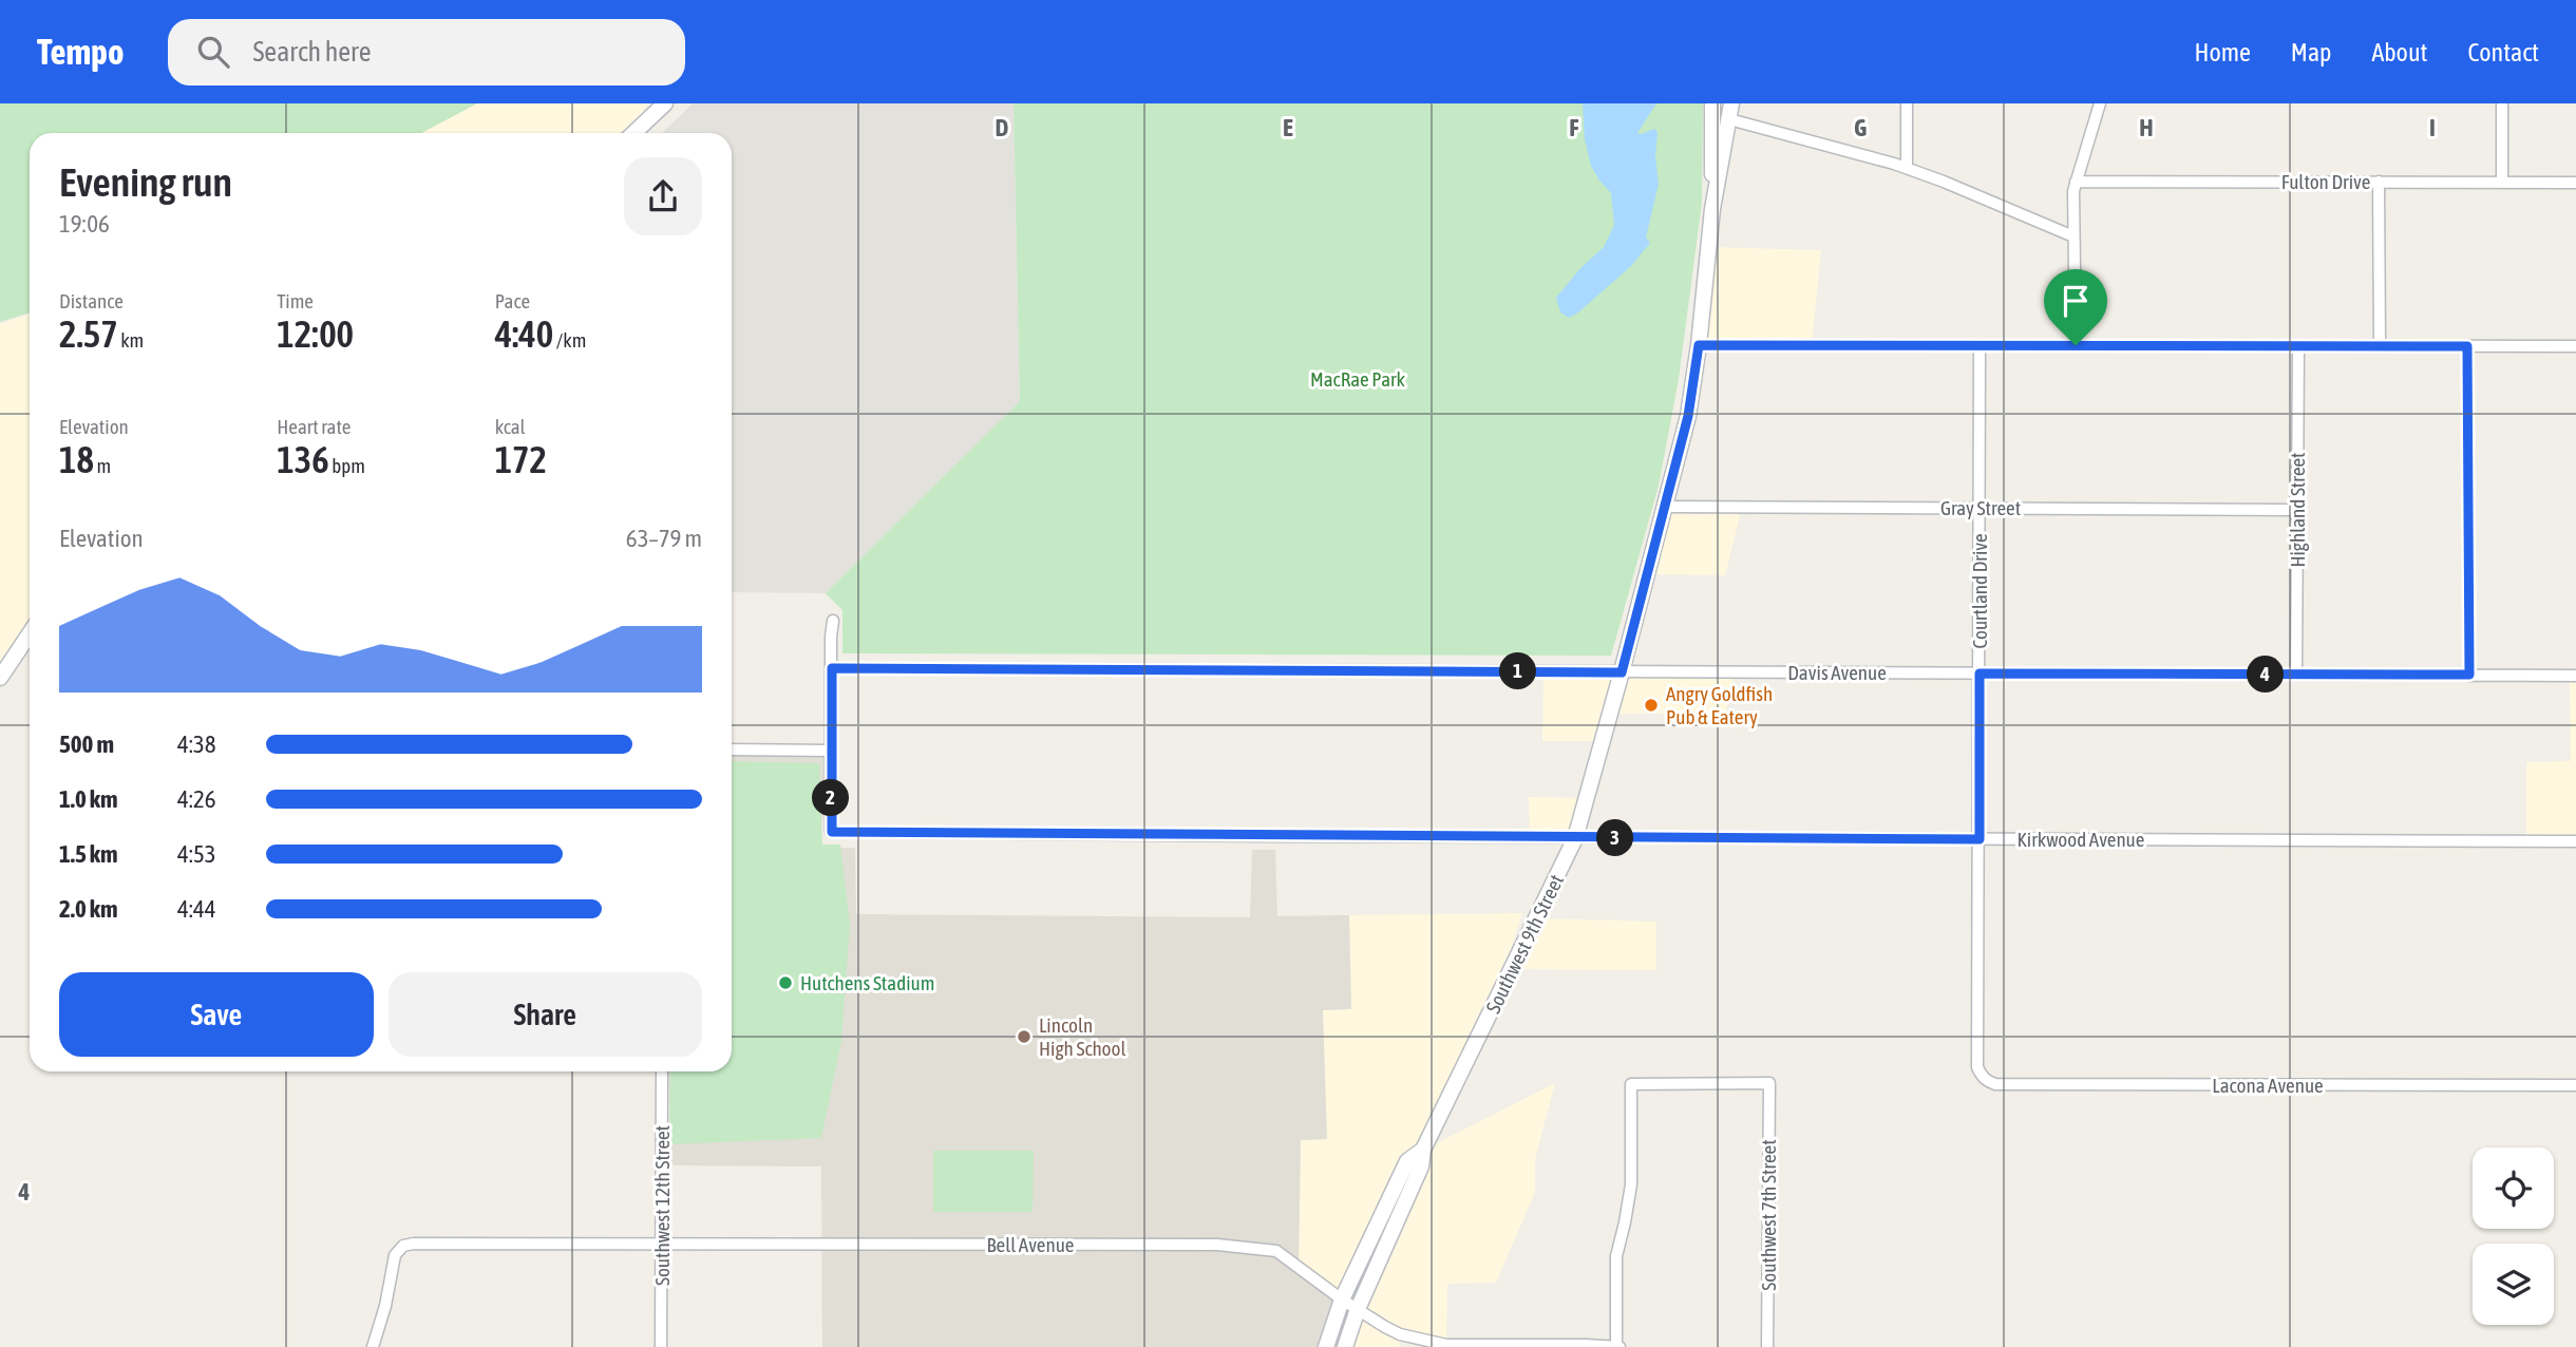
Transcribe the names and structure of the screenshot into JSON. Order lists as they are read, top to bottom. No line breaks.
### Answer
{"streets":{"main road":["Southwest 9th Street"],"street":["Fulton Drive","Gray Street","Highland Street","Courtland Drive","Davis Avenue","Kirkwood Avenue","Lacona Avenue","Southwest 12th Street","Southwest 7th Street","Bell Avenue"]},"crossings":[["Gray Street","Highland Street"],["Gray Street","Courtland Drive"],["Gray Street","Southwest 9th Street"],["Highland Street","Davis Avenue"],["Courtland Drive","Davis Avenue"],["Courtland Drive","Kirkwood Avenue"],["Courtland Drive","Lacona Avenue"],["Davis Avenue","Southwest 9th Street"],["Kirkwood Avenue","Southwest 9th Street"],["Southwest 9th Street","Bell Avenue"],["Southwest 12th Street","Bell Avenue"],["Southwest 7th Street","Bell Avenue"]],"parks":["MacRae Park"],"places":["Angry Goldfish Pub & Eatery","Hutchens Stadium","Lincoln High School"],"page":{"header":"Tempo","search":"Search here","nav":["Home","Map","About","Contact"],"heading":["Evening run","19:06"],"stats":[["Distance","2.57 km"],["Time","12:00"],["Pace","4:40 /km"],["Elevation","18 m"],["Heart rate","136 bpm"],["kcal","172"]],"chart":["Elevation","63–79 m"],"pins":["1","4","2","3"],"list":[{"name":"500 m","note":"4:38"},{"name":"1.0 km","note":"4:26"},{"name":"1.5 km","note":"4:53"},{"name":"2.0 km","note":"4:44"}],"buttons":["Save","Share"]},"grid":{"columns":["D","E","F","G","H","I"],"rows":["4"]}}
